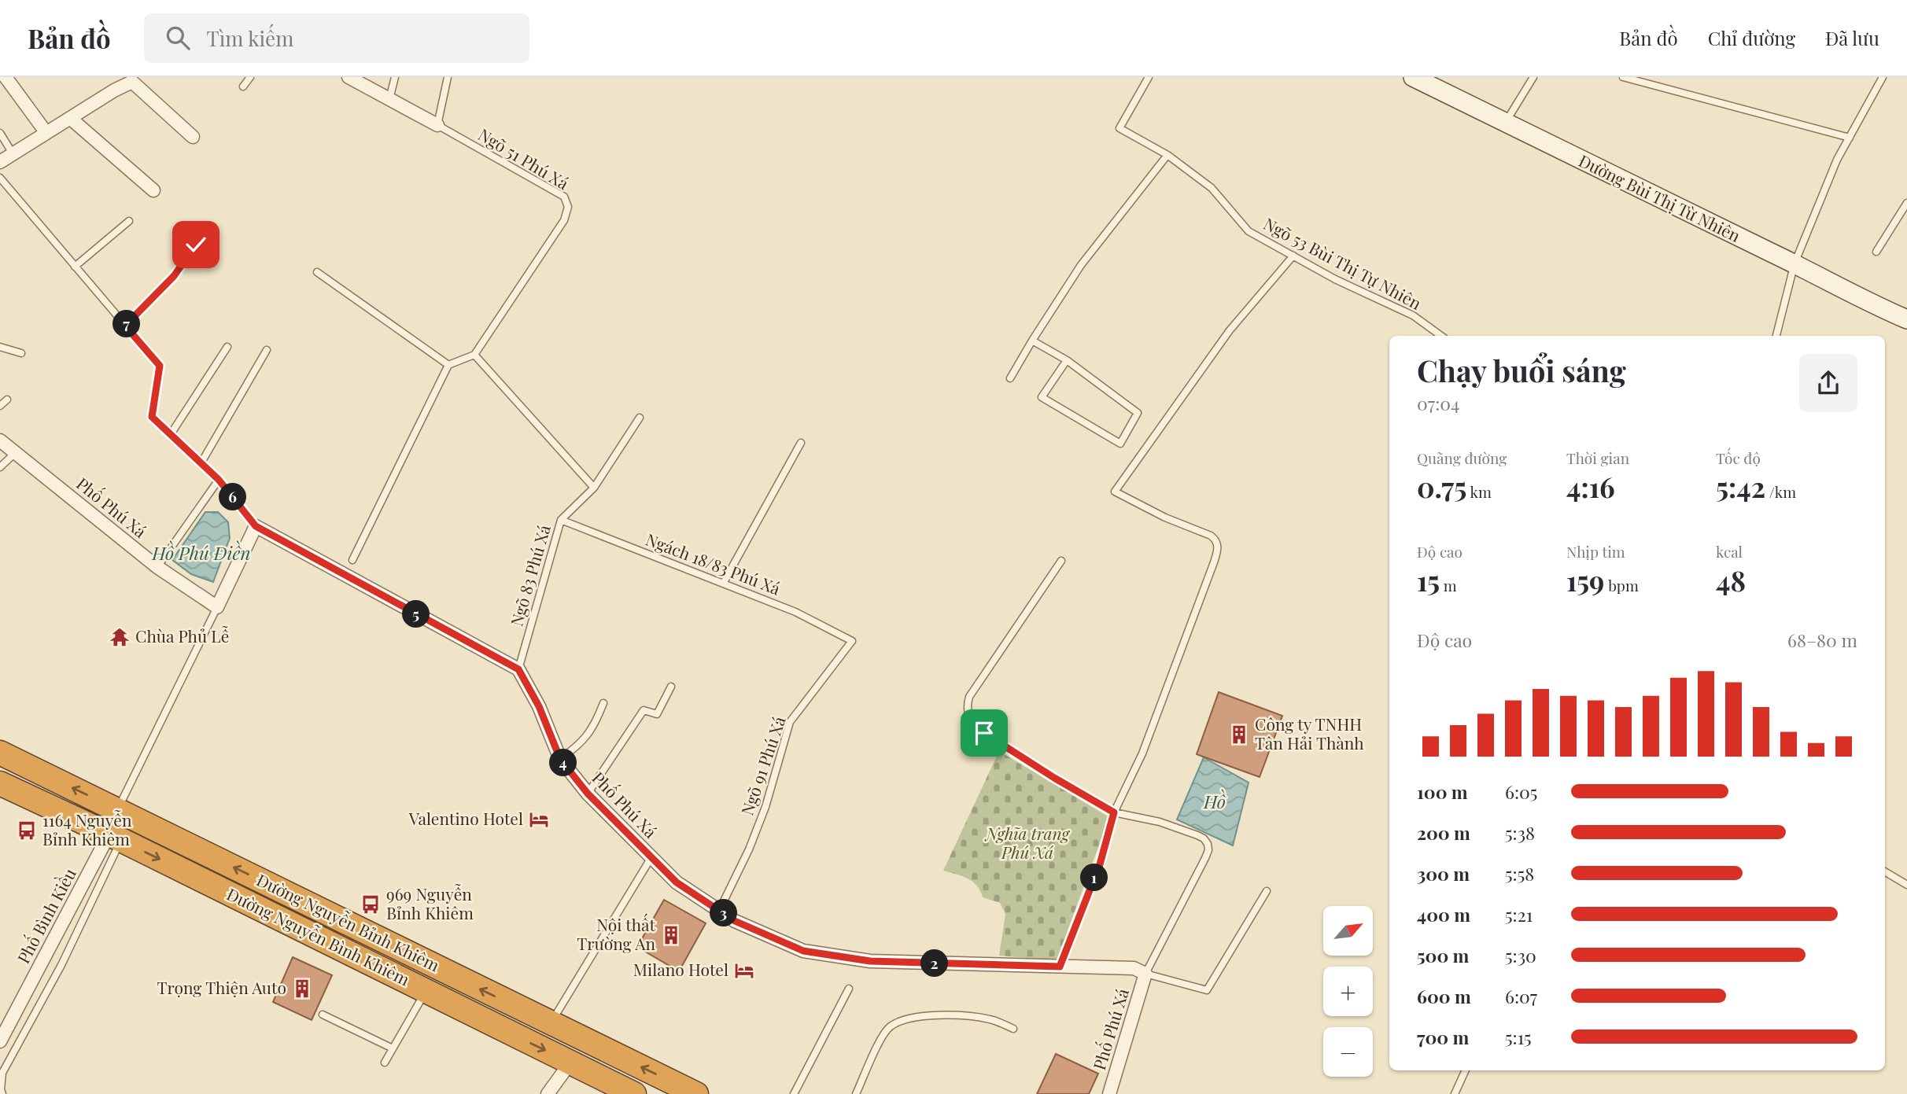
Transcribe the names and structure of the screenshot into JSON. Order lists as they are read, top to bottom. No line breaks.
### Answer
{"streets":{"highway":["Đường Nguyễn Bỉnh Khiêm","Đường Nguyễn Bình Khiêm"],"street":["Đường Bùi Thị Từ Nhiên","Phố Phú Xá","Phố Bình Kiều"],"lane":["Ngõ 51 Phú Xá","Ngõ 53 Bùi Thị Tự Nhiên","Ngách 18/83 Phú Xá","Ngõ 83 Phú Xá","Ngõ 91 Phú Xá"]},"crossings":[["Phố Phú Xá","Ngõ 83 Phú Xá"],["Phố Phú Xá","Ngõ 91 Phú Xá"],["Ngách 18/83 Phú Xá","Ngõ 83 Phú Xá"],["Ngách 18/83 Phú Xá","Ngõ 91 Phú Xá"],["Phố Bình Kiều","Đường Nguyễn Bình Khiêm"]],"one_way":["Đường Nguyễn Bỉnh Khiêm","Đường Nguyễn Bình Khiêm"],"water":["Hồ Phú Điền","Hồ"],"parks":["Nghĩa trang Phú Xá"],"places":{"temple":["Chùa Phủ Lễ"],"building":["Công ty TNHH Tân Hải Thành","Nội thất Trường An","Trọng Thiện Auto"],"hotel":["Valentino Hotel","Milano Hotel"],"bus stop":["1164 Nguyễn Bỉnh Khiêm","969 Nguyễn Bỉnh Khiêm"]},"north":"top right","page":{"header":"Bản đồ","search":"Tìm kiếm","nav":["Bản đồ","Chỉ đường","Đã lưu"],"pins":["7","6","5","4","1","3","2"],"heading":["Chạy buổi sáng","07:04"],"stats":[["Quãng đường","0.75 km"],["Thời gian","4:16"],["Tốc độ","5:42 /km"],["Độ cao","15 m"],["Nhịp tim","159 bpm"],["kcal","48"]],"chart":["Độ cao","68–80 m"],"list":[{"name":"100 m","note":"6:05"},{"name":"200 m","note":"5:38"},{"name":"300 m","note":"5:58"},{"name":"400 m","note":"5:21"},{"name":"500 m","note":"5:30"},{"name":"600 m","note":"6:07"},{"name":"700 m","note":"5:15"}],"map_buttons":["+","−"]}}
